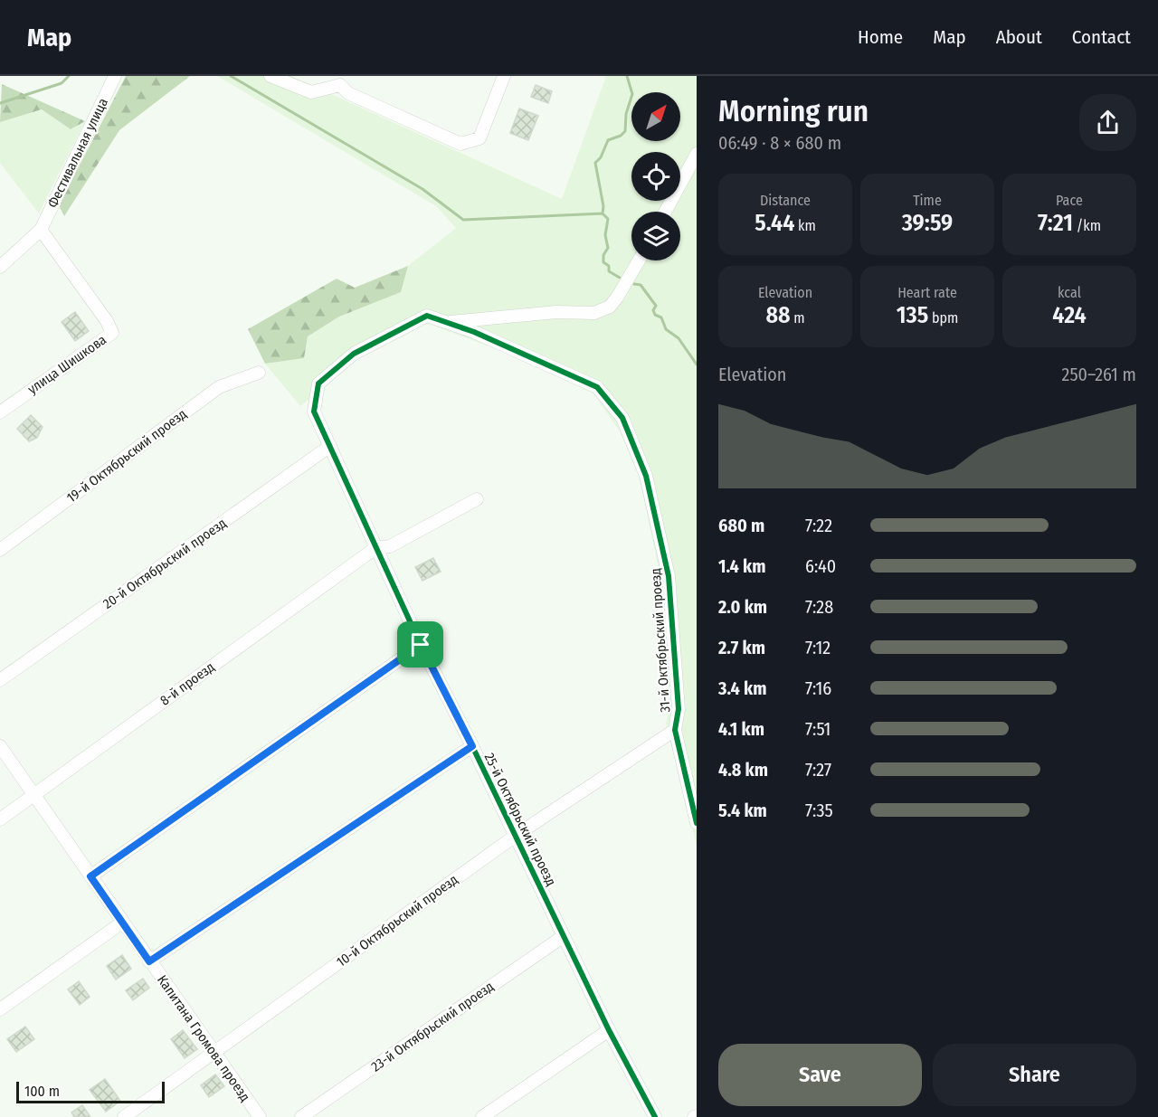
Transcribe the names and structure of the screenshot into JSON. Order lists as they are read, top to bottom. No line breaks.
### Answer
{"streets":{"street":["Фестивальная улица","улица Шишкова","19-й Октябрьский проезд","20-й Октябрьский проезд","31-й Октябрьский проезд","8-й проезд","25-й Октябрьский проезд","10-й Октябрьский проезд","23-й Октябрьский проезд","Капитана Громова проезд"]},"crossings":[["Фестивальная улица","улица Шишкова"],["20-й Октябрьский проезд","25-й Октябрьский проезд"],["31-й Октябрьский проезд","25-й Октябрьский проезд"],["31-й Октябрьский проезд","10-й Октябрьский проезд"],["8-й проезд","25-й Октябрьский проезд"],["8-й проезд","Капитана Громова проезд"],["25-й Октябрьский проезд","10-й Октябрьский проезд"],["25-й Октябрьский проезд","23-й Октябрьский проезд"],["10-й Октябрьский проезд","Капитана Громова проезд"]],"scale_bar":"100 m","north":"top right","page":{"header":"Map","nav":["Home","Map","About","Contact"],"heading":["Morning run","06:49 · 8 × 680 m"],"stats":[["Distance","5.44 km"],["Time","39:59"],["Pace","7:21 /km"],["Elevation","88 m"],["Heart rate","135 bpm"],["kcal","424"]],"chart":["Elevation","250–261 m"],"list":[{"name":"680 m","note":"7:22"},{"name":"1.4 km","note":"6:40"},{"name":"2.0 km","note":"7:28"},{"name":"2.7 km","note":"7:12"},{"name":"3.4 km","note":"7:16"},{"name":"4.1 km","note":"7:51"},{"name":"4.8 km","note":"7:27"},{"name":"5.4 km","note":"7:35"}],"buttons":["Save","Share"],"scale":"100 m"}}
